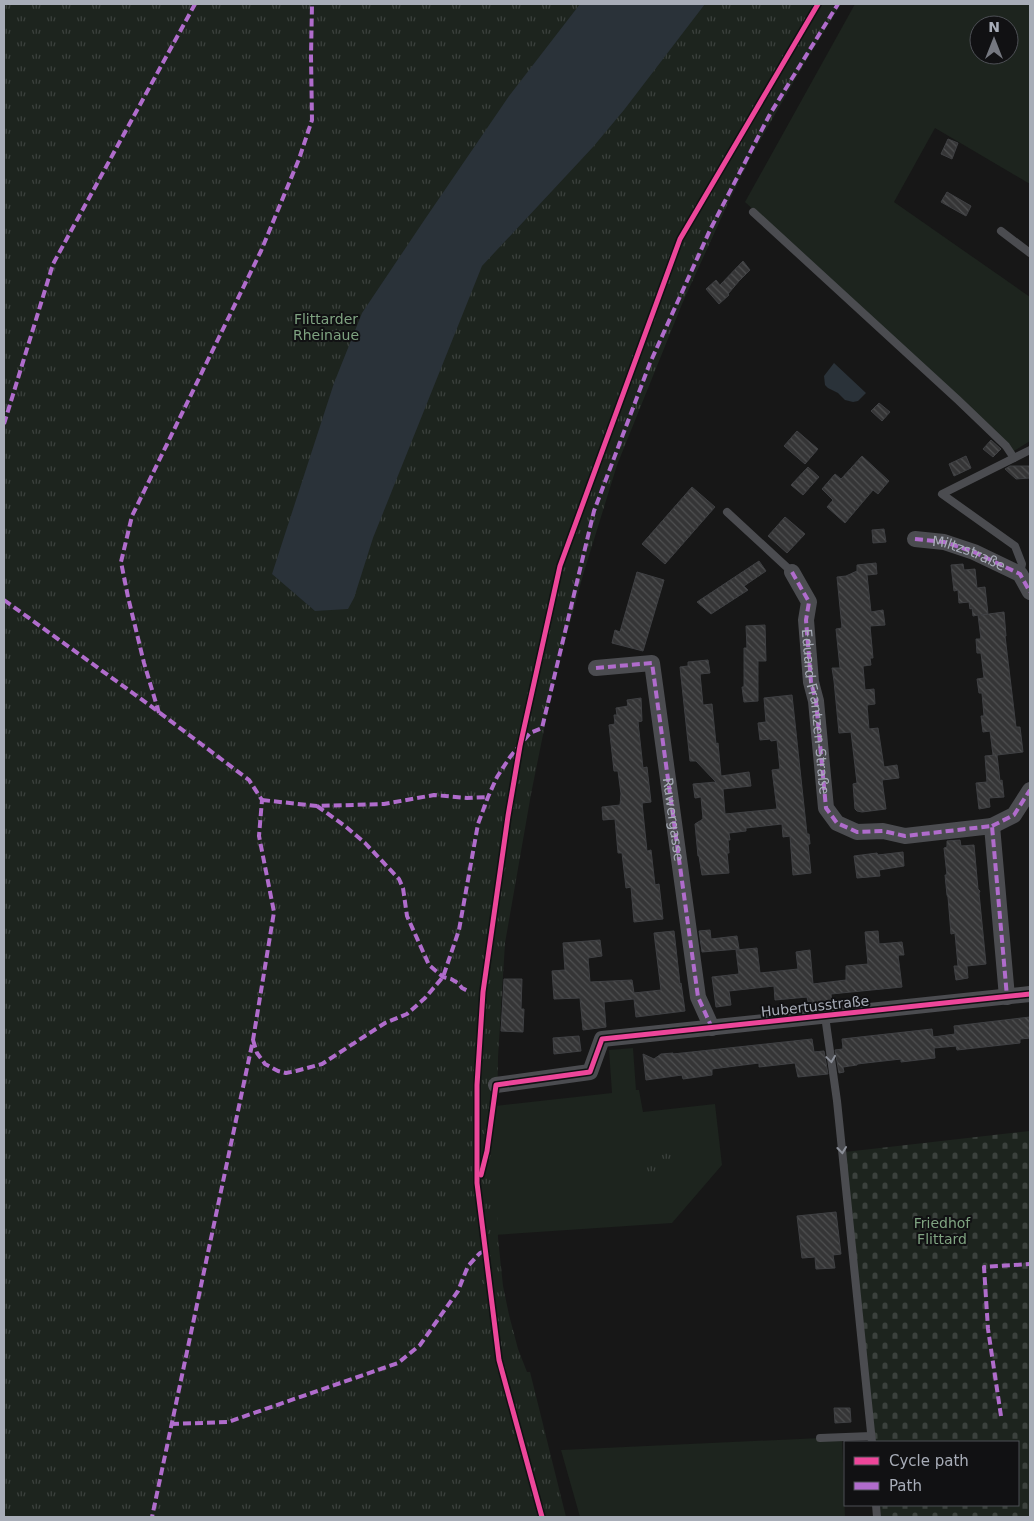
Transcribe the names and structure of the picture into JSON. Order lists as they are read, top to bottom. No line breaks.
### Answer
{"streets":{"street":["Miltzstraße","Eduard-Frantzen-Straße","Ruwergasse","Hubertusstraße"]},"crossings":[["Ruwergasse","Hubertusstraße"]],"parks":["Flittarder Rheinaue","Friedhof Flittard"],"legend":["Cycle path","Path"],"north":"top"}
